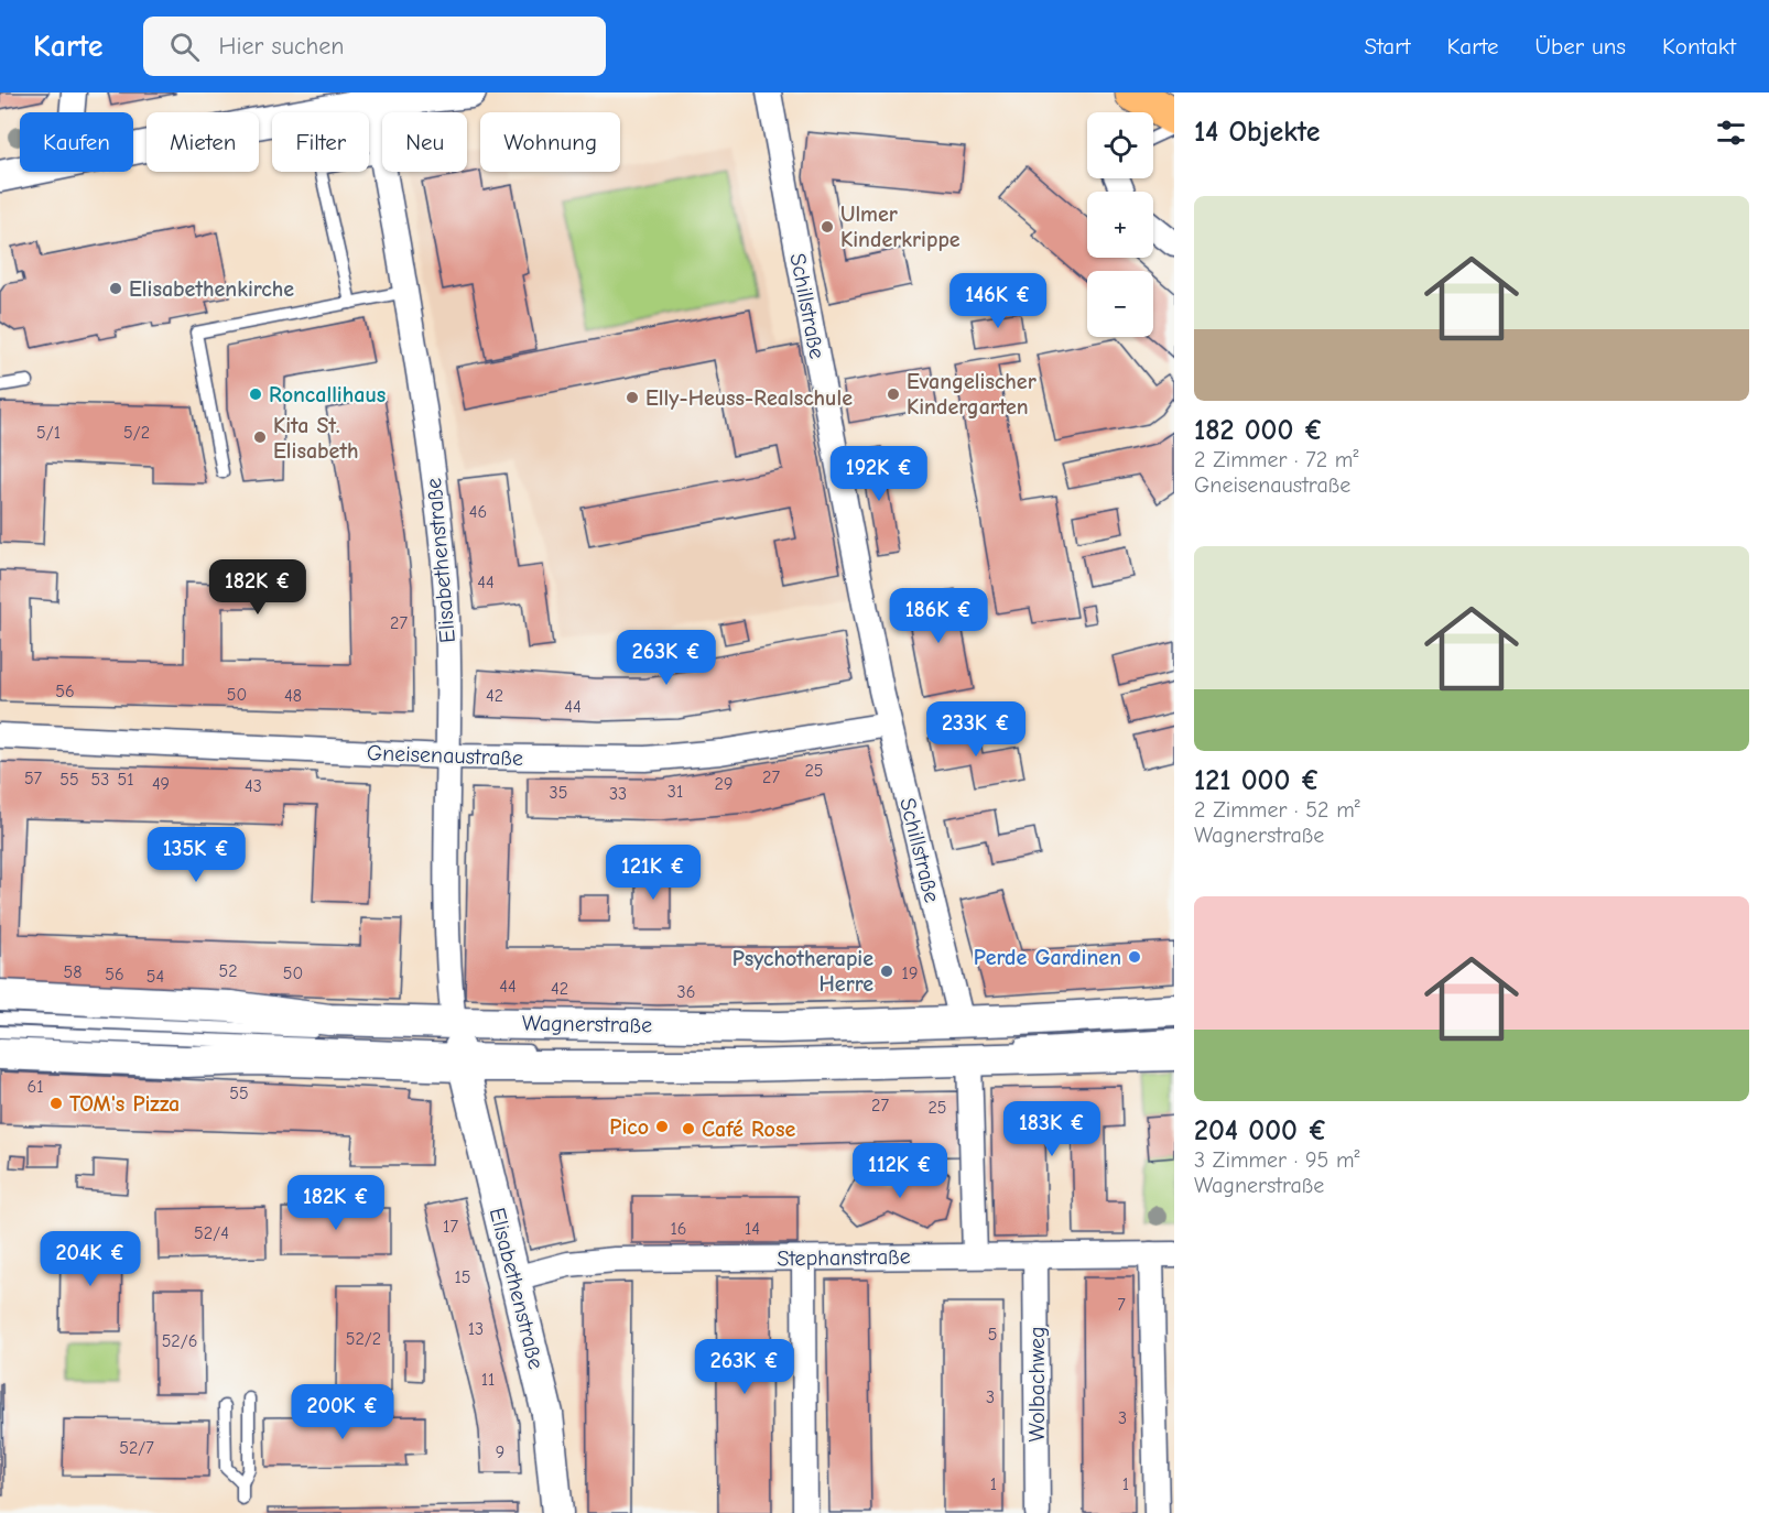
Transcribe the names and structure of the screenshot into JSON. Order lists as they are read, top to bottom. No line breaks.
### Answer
{"streets":{"street":["Schillstraße","Elisabethenstraße","Gneisenaustraße","Wagnerstraße","Stephanstraße","Wolbachweg"]},"crossings":[["Schillstraße","Gneisenaustraße"],["Schillstraße","Wagnerstraße"],["Elisabethenstraße","Gneisenaustraße"],["Elisabethenstraße","Wagnerstraße"],["Elisabethenstraße","Stephanstraße"],["Stephanstraße","Wolbachweg"]],"places":["Ulmer Kinderkrippe","Elisabethenkirche","Roncallihaus","Evangelischer Kindergarten","Elly-Heuss-Realschule","Kita St. Elisabeth","Perde Gardinen","Psychotherapie Herre","TOM's Pizza","Pico","Café Rose"],"house_numbers":["5/1","5/2","46","44","27","56","50","48","42","44","25","27","57","55","53","51","49","29","43","31","35","33","52","58","50","19","56","54","44","42","36","61","55","27","25","17","16","14","52/4","15","7","13","5","52/2","52/6","11","3","3","52/7","9","1","1"],"page":{"header":"Karte","search":"Hier suchen","nav":["Start","Karte","Über uns","Kontakt"],"heading":"14 Objekte","map_buttons":["+","−"],"chip":["Kaufen","Mieten","Filter","Neu","Wohnung"],"list":[{"name":"182 000 €","note":"2 Zimmer · 72 m² · Gneisenaustraße"},{"name":"121 000 €","note":"2 Zimmer · 52 m² · Wagnerstraße"},{"name":"204 000 €","note":"3 Zimmer · 95 m² · Wagnerstraße"}],"price":["146K €","192K €","182K €","186K €","263K €","233K €","135K €","121K €","183K €","112K €","182K €","204K €","263K €","200K €"]}}
